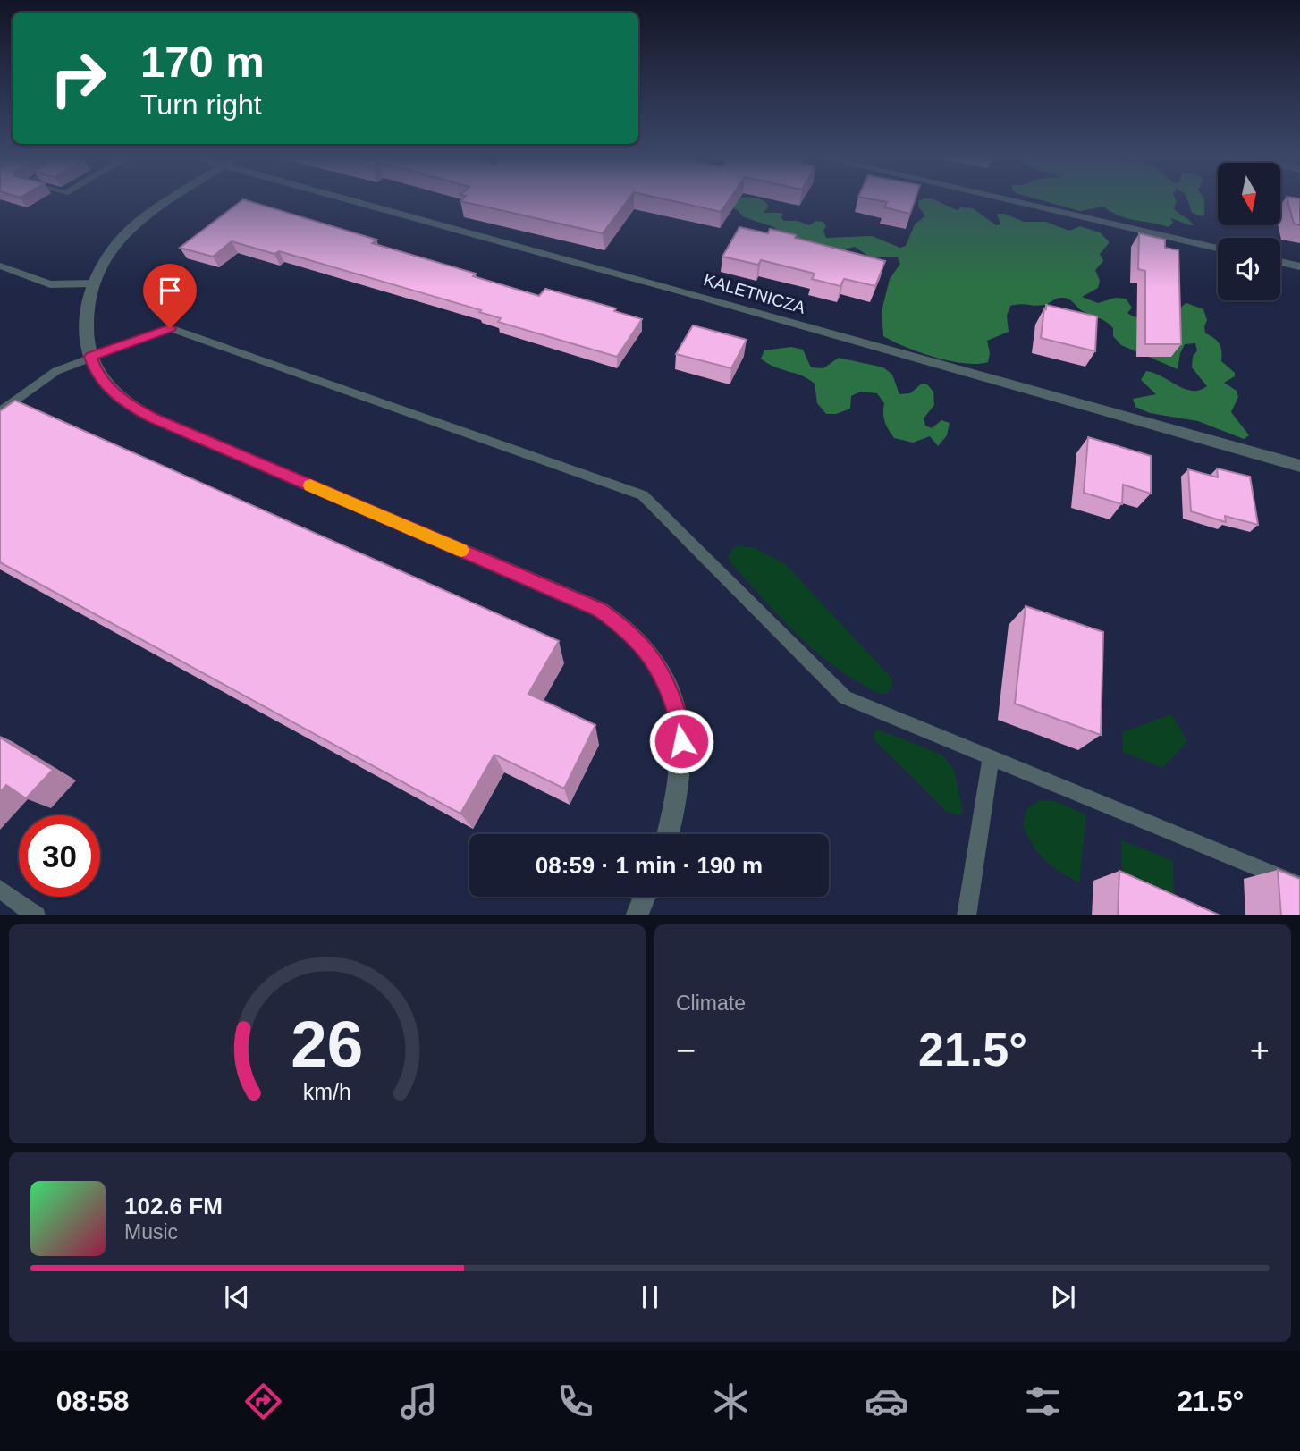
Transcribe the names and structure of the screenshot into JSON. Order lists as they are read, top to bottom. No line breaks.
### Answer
{"streets":{"street":["KALETNICZA"]},"north":"bottom","page":{"turn":["170 m","Turn right"],"limit":"30","trip":"08:59 · 1 min · 190 m","tile":"Climate","heat":["−","21.5°","+"],"song":["102.6 FM","Music"],"tabs":["08:58","21.5°"],"gauge":["26","km/h"]}}
